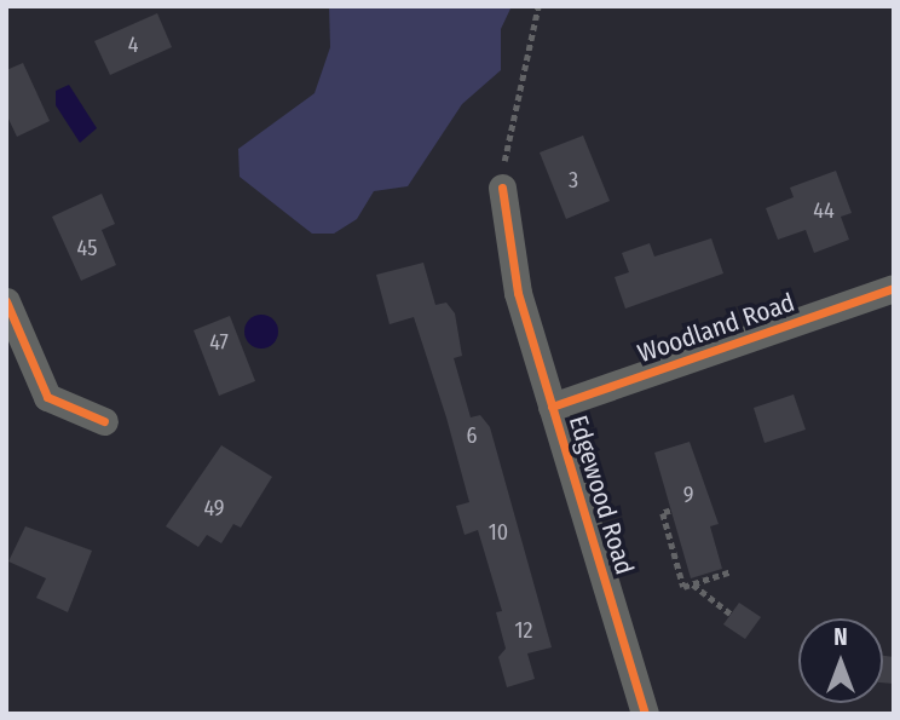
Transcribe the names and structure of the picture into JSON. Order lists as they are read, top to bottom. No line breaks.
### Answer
{"streets":{"street":["Woodland Road","Edgewood Road"]},"crossings":[["Woodland Road","Edgewood Road"]],"house_numbers":["4","3","44","45","47","6","9","49","10","12"],"north":"top"}
